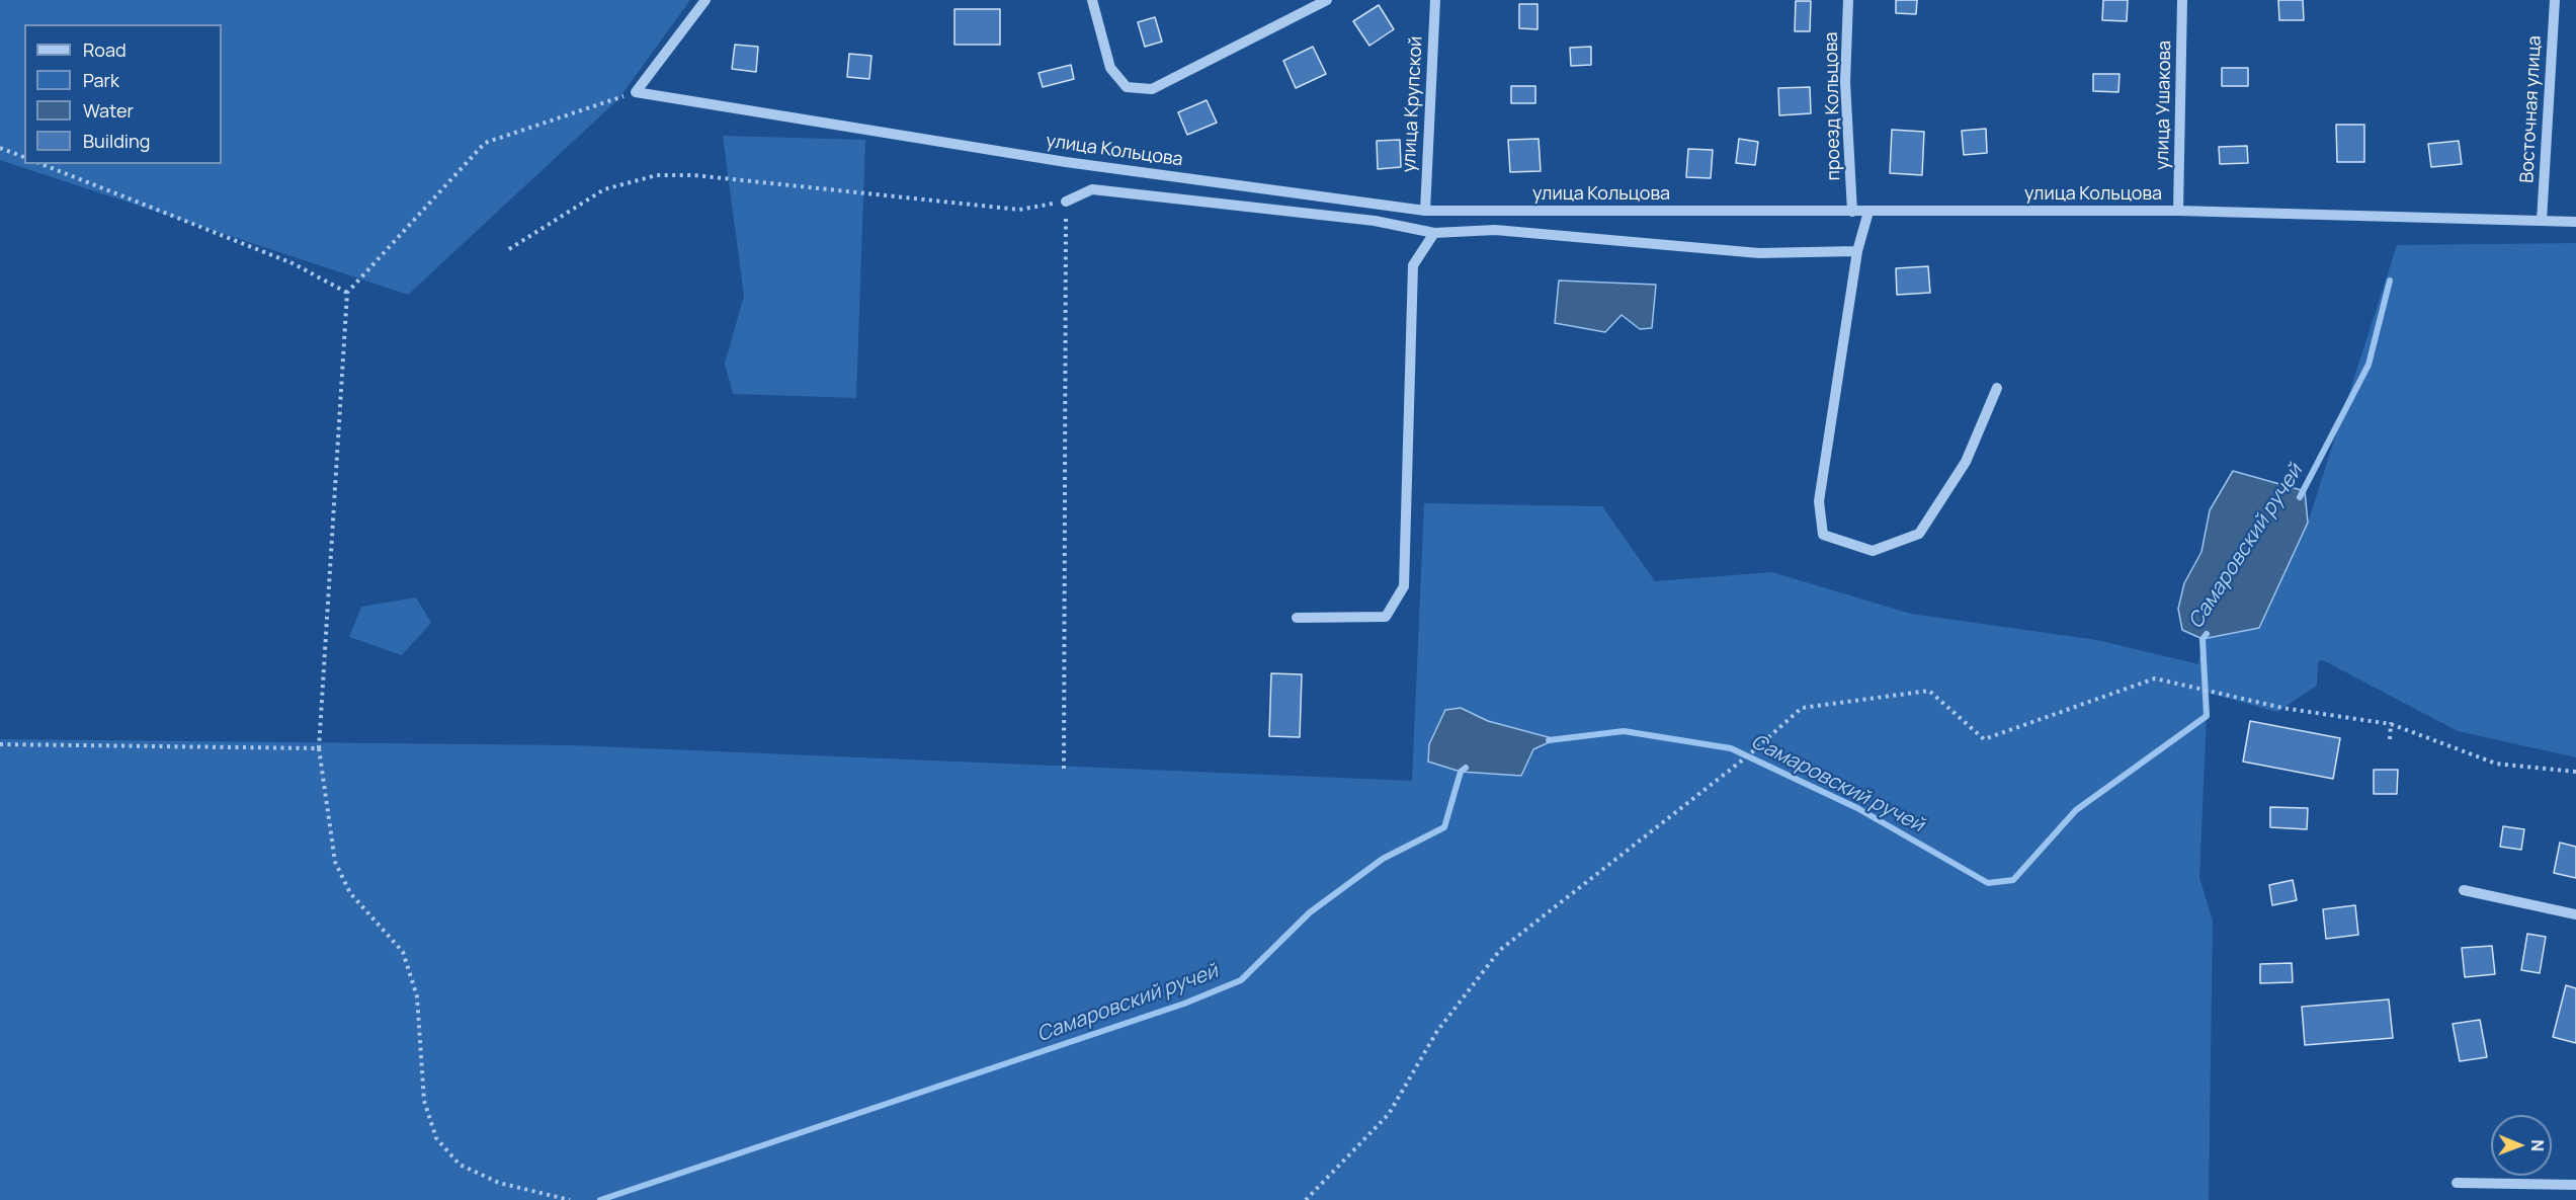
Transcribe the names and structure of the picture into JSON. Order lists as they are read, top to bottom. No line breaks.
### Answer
{"streets":{"street":["улица Крупской","улица Ушакова","проезд Кольцова","Восточная улица","улица Кольцова"]},"crossings":[["улица Крупской","улица Кольцова"],["улица Ушакова","улица Кольцова"],["проезд Кольцова","улица Кольцова"],["Восточная улица","улица Кольцова"]],"water":["Самаровский ручей"],"legend":["Road","Park","Water","Building"],"north":"right"}
